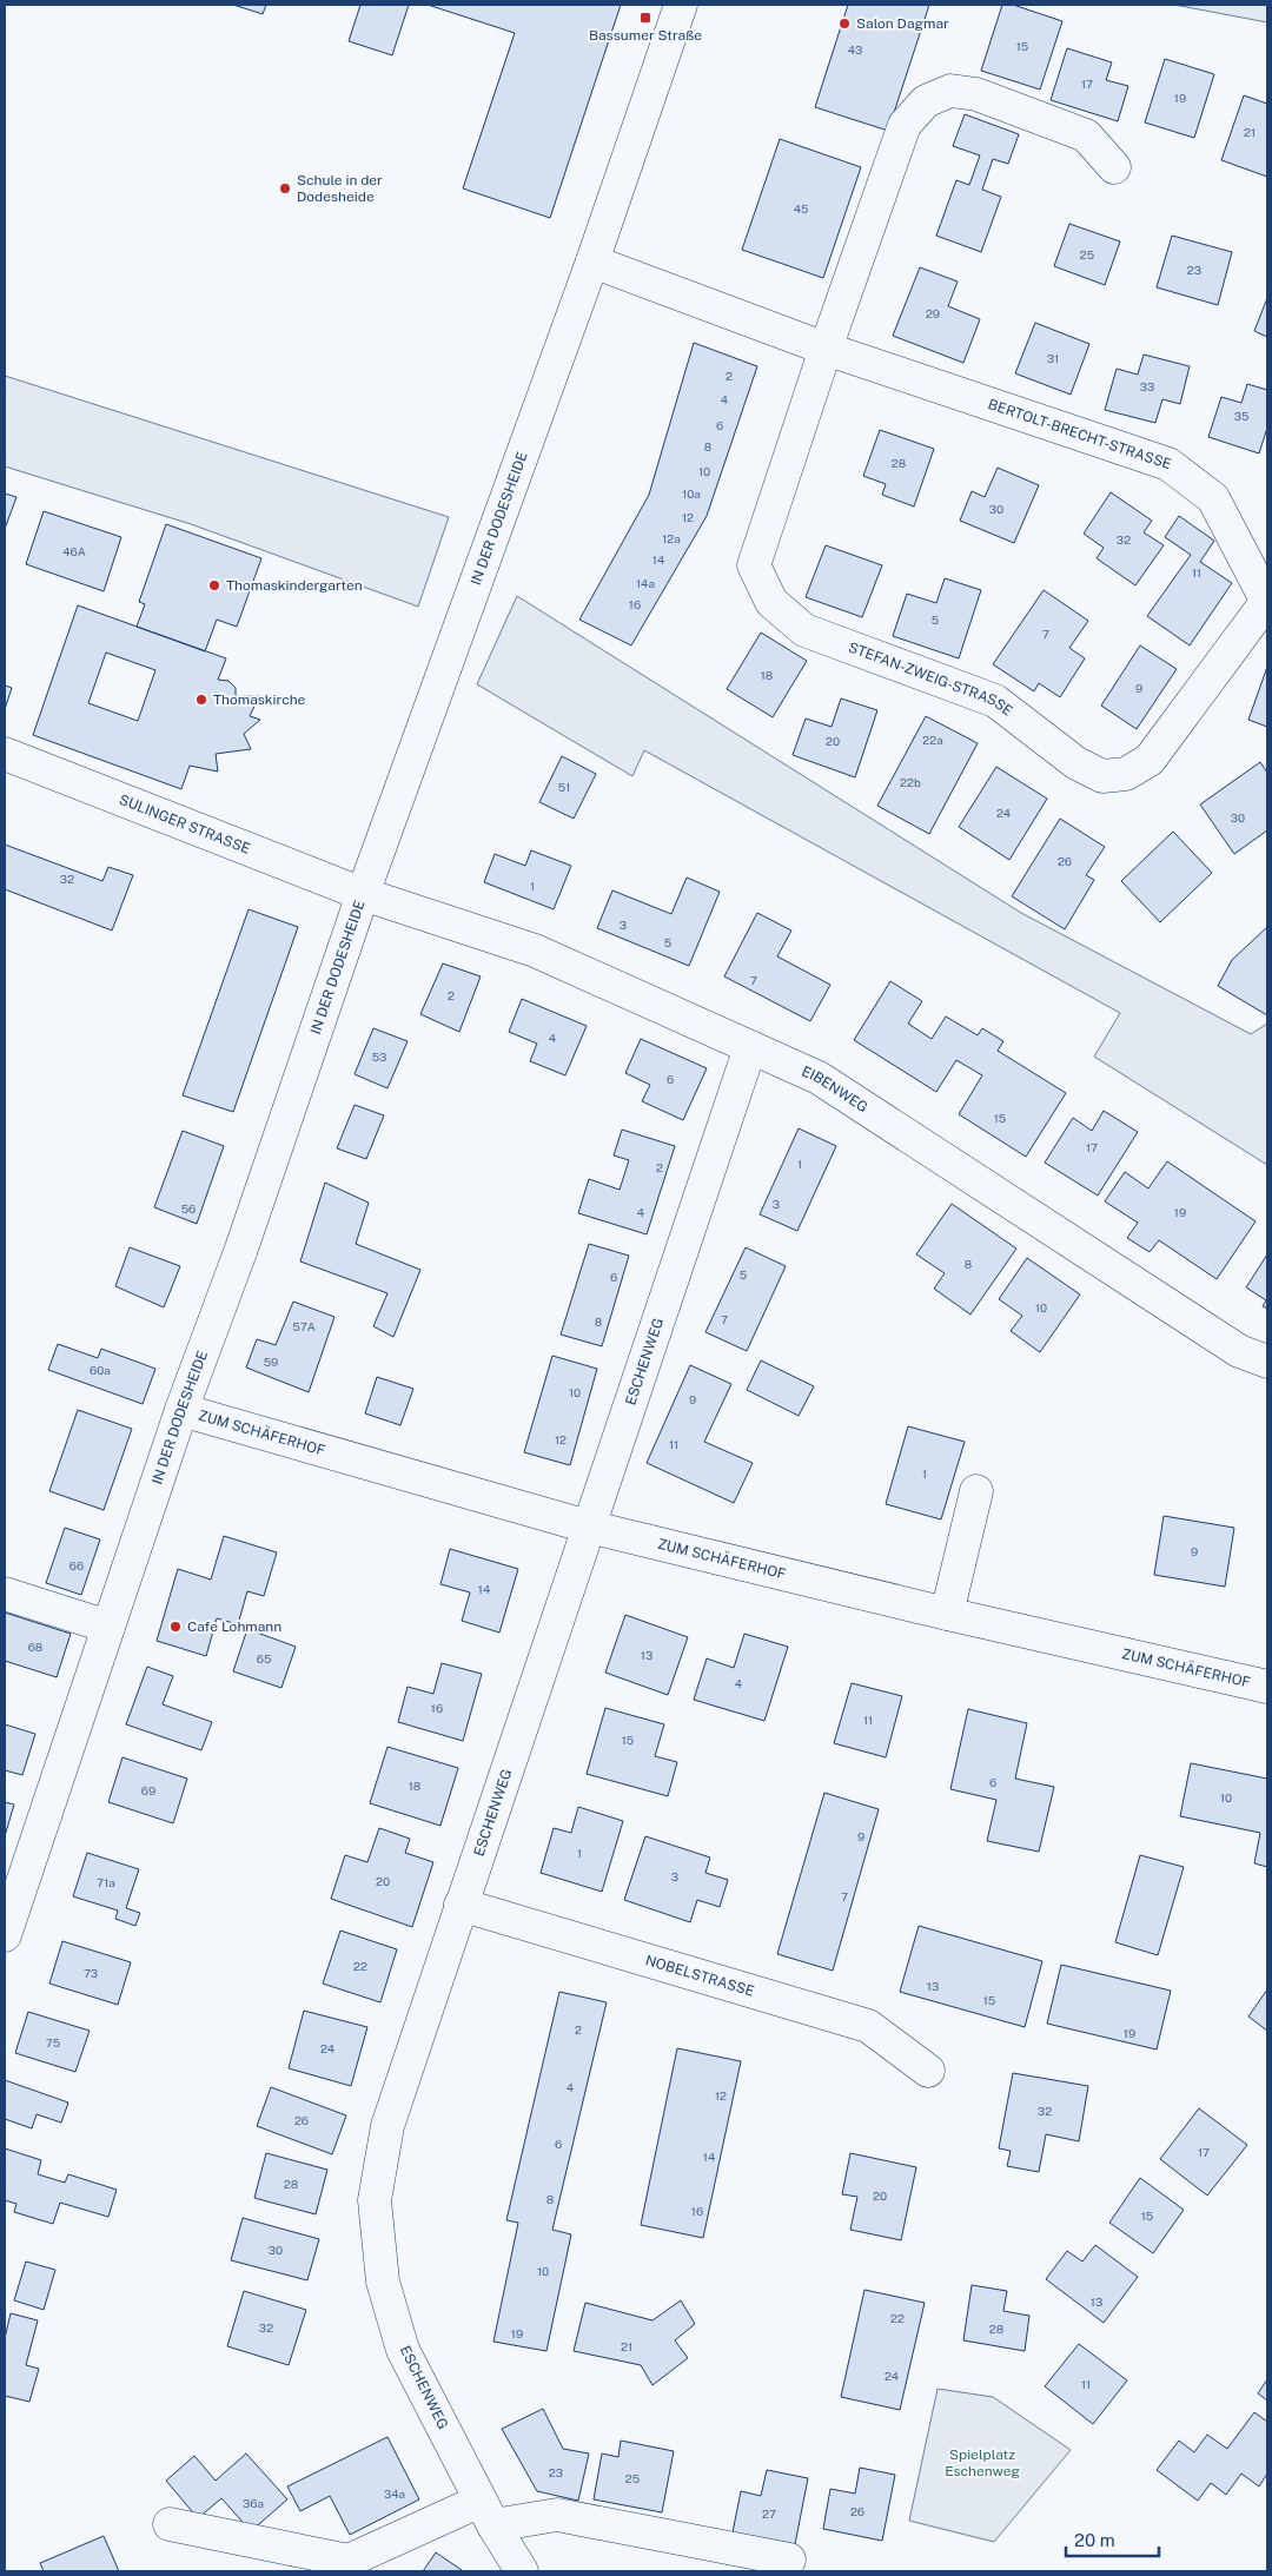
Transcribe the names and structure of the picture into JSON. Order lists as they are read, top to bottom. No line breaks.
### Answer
{"streets":{"street":["BERTOLT-BRECHT-STRASSE","IN DER DODESHEIDE","STEFAN-ZWEIG-STRASSE","SULINGER STRASSE","EIBENWEG","ESCHENWEG","ZUM SCHÄFERHOF","NOBELSTRASSE"]},"crossings":[["BERTOLT-BRECHT-STRASSE","IN DER DODESHEIDE"],["BERTOLT-BRECHT-STRASSE","STEFAN-ZWEIG-STRASSE"],["IN DER DODESHEIDE","SULINGER STRASSE"],["IN DER DODESHEIDE","EIBENWEG"],["IN DER DODESHEIDE","ZUM SCHÄFERHOF"],["SULINGER STRASSE","EIBENWEG"],["EIBENWEG","ESCHENWEG"],["ESCHENWEG","ZUM SCHÄFERHOF"],["ESCHENWEG","NOBELSTRASSE"]],"parks":["Spielplatz Eschenweg"],"places":{"transit":["Bassumer Straße"],"other":["Salon Dagmar","Schule in der Dodesheide","Thomaskindergarten","Thomaskirche","Cafe Lohmann"]},"house_numbers":["15","43","17","19","21","45","25","23","29","31","2","33","4","35","6","8","28","10","10a","30","12","12a","32","46A","14","11","14a","16","5","7","18","9","22a","20","22b","51","24","30","26","32","1","3","5","7","2","4","53","6","15","17","1","2","3","56","4","19","8","5","6","10","7","8","57A","59","60a","10","9","12","11","1","9","66","14","68","13","65","4","16","11","15","6","18","69","10","9","1","3","20","71a","7","22","73","13","15","2","19","75","24","4","12","32","26","6","17","14","28","20","8","16","15","30","10","13","22","32","28","19","21","24","11","23","25","34a","36a","26","27"],"scale_bar":"20 m"}
